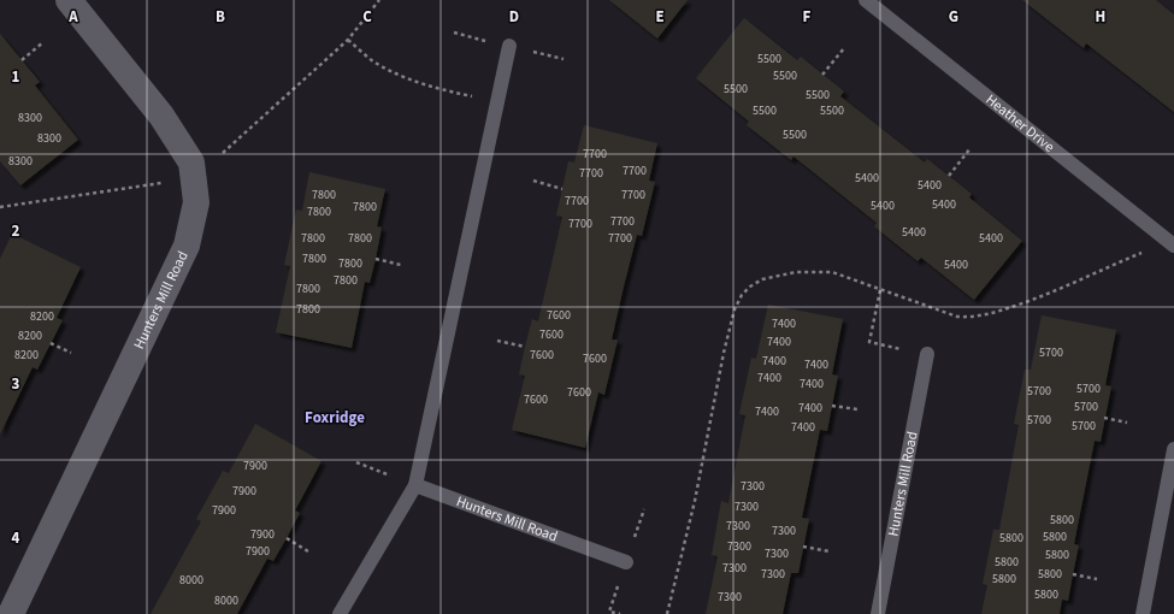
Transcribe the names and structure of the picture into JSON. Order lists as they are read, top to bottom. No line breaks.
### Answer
{"streets":{"street":["Hunters Mill Road"],"lane":["Heather Drive"]},"districts":["Foxridge"],"house_numbers":["5500","5500","5500","5500","5500","5500","8300","5500","8300","7700","8300","7700","7700","5400","5400","7800","7700","7700","5400","5400","7800","7800","7700","7700","5400","7800","7800","7700","5400","7800","7800","5400","7800","7800","7800","7600","8200","7400","7600","8200","7400","5700","8200","7600","7600","7400","7400","7400","7400","5700","5700","7600","7600","5700","7400","7400","5700","5700","7400","7900","7300","7900","7300","7900","5800","7300","7300","7900","5800","5800","7300","7900","7300","5800","5800","7300","7300","5800","5800","8000","5800","7300","8000"],"grid":{"columns":["A","B","C","D","E","F","G","H"],"rows":["1","2","3","4"]}}
